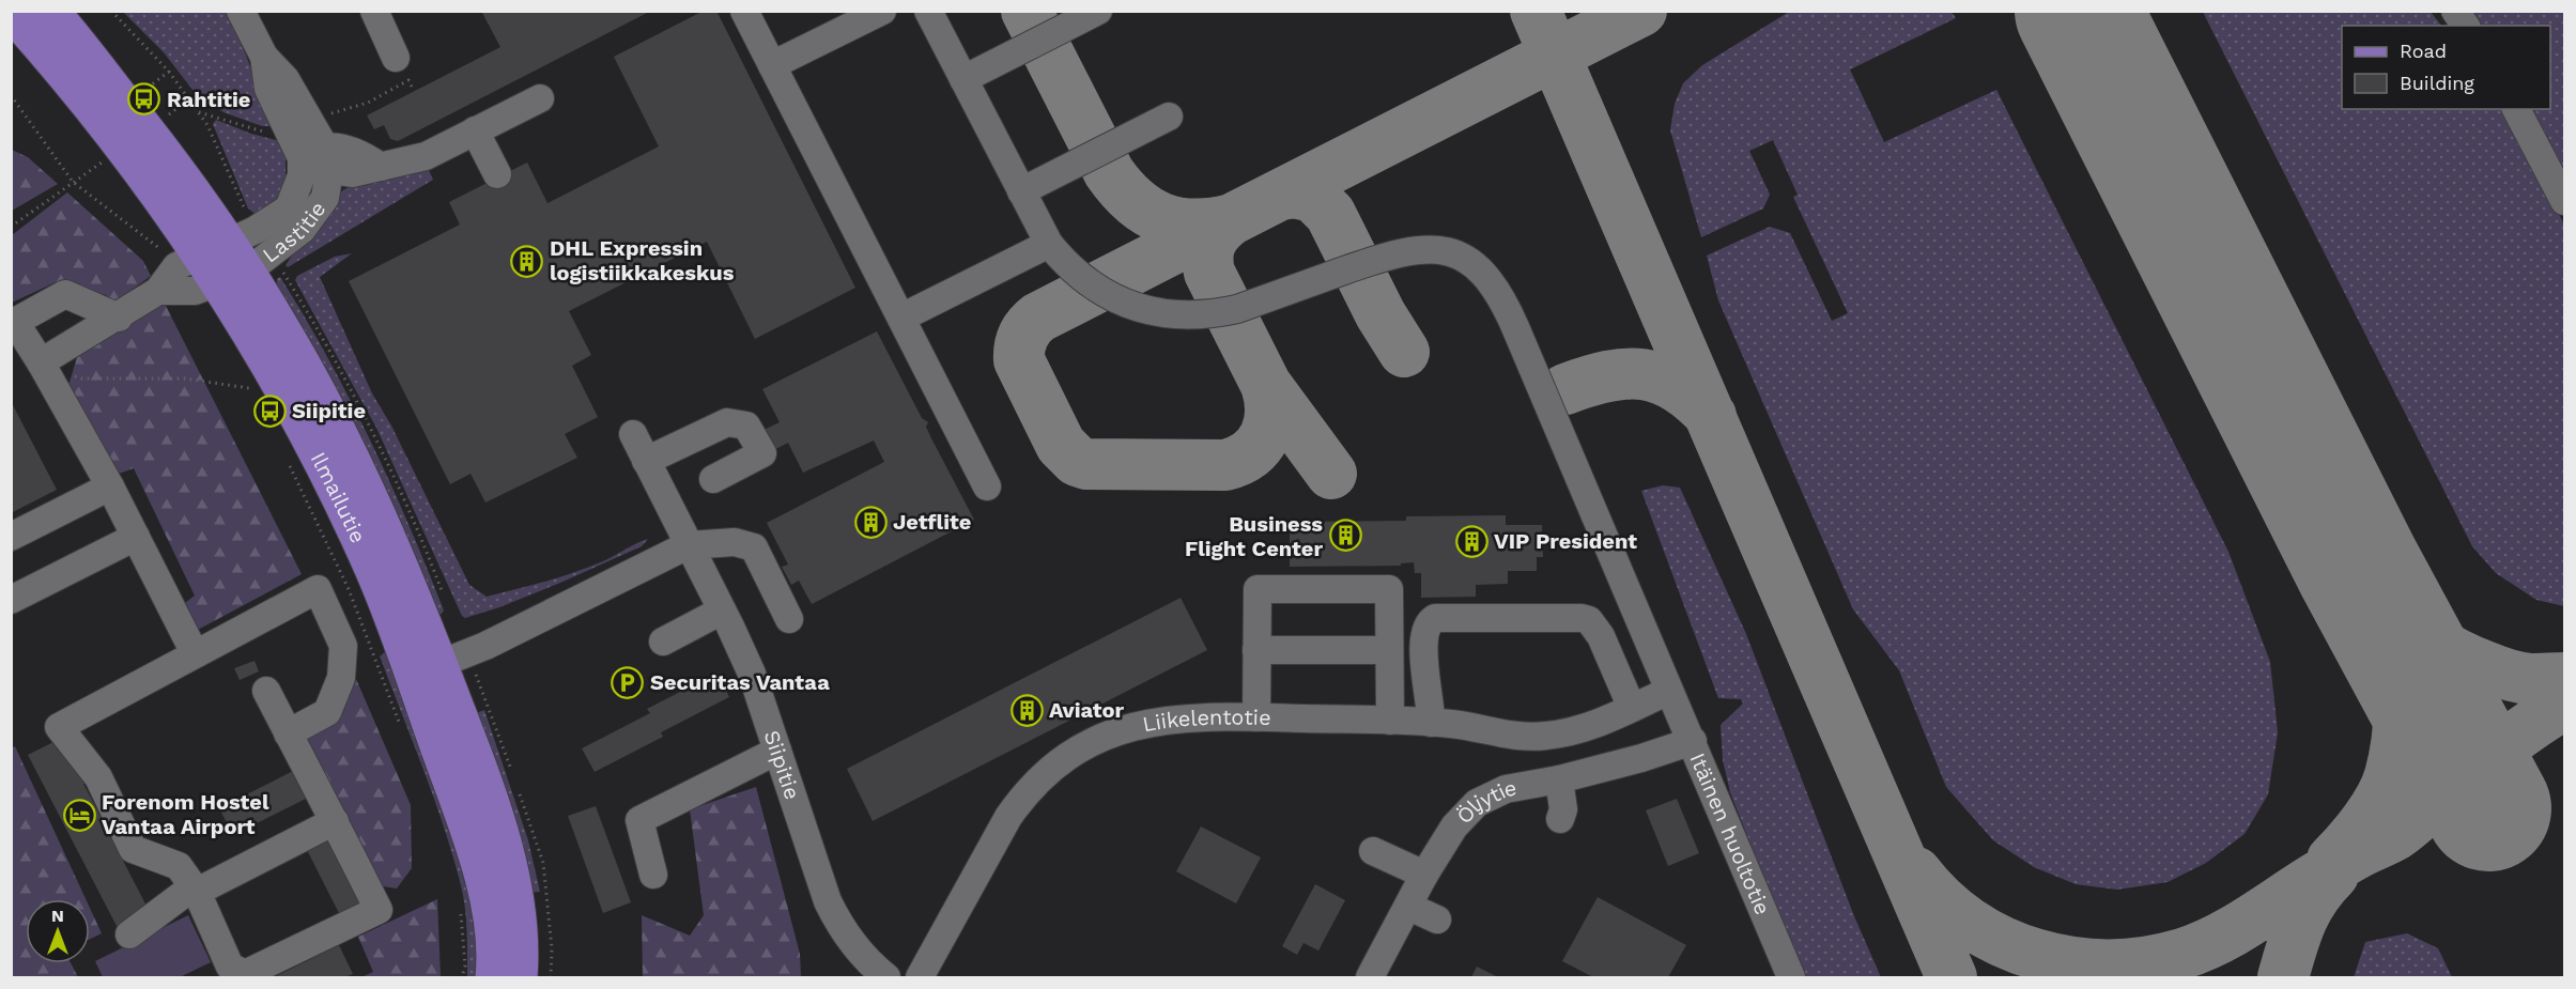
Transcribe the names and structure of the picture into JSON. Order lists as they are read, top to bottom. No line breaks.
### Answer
{"streets":{"main road":["Ilmailutie"],"street":["Lastitie","Liikelentotie","Siipitie","Öljytie","Itäinen huoltotie"]},"crossings":[["Lastitie","Ilmailutie"],["Liikelentotie","Itäinen huoltotie"],["Öljytie","Itäinen huoltotie"]],"places":{"bus stop":["Rahtitie","Siipitie"],"building":["DHL Expressin logistiikkakeskus","Jetflite","Business Flight Center","VIP President","Aviator"],"parking":["Securitas Vantaa"],"hotel":["Forenom Hostel Vantaa Airport"]},"legend":["Road","Building"],"north":"top"}
